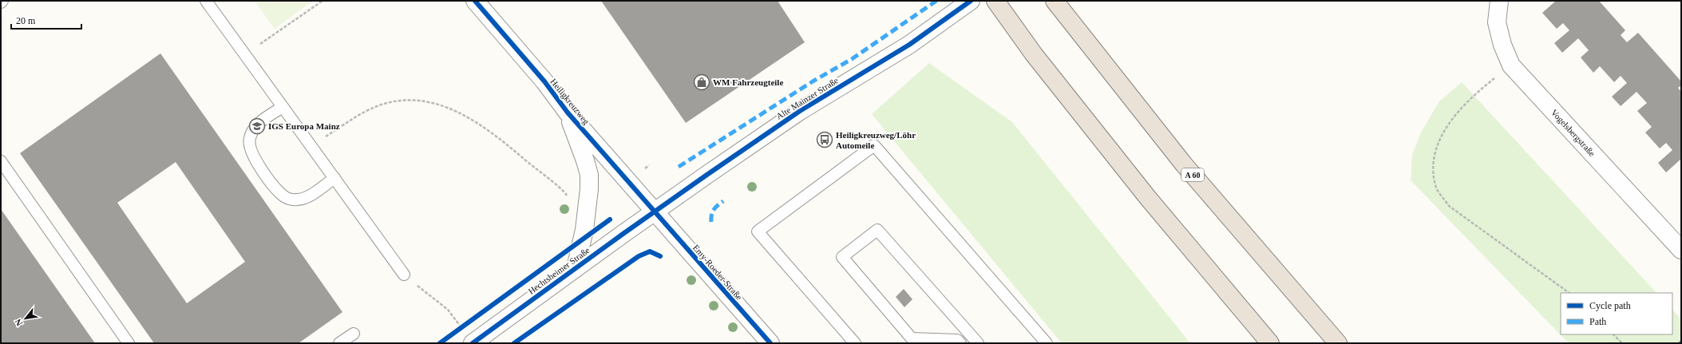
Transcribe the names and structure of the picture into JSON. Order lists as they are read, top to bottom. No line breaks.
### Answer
{"streets":{"highway":["A 60"],"street":["Alte Mainzer Straße","Heiligkreuzweg","Vogelsbergstraße","Hechtsheimer Straße","Emy-Roeder-Straße"]},"crossings":[["Alte Mainzer Straße","Heiligkreuzweg"],["Alte Mainzer Straße","Hechtsheimer Straße"],["Alte Mainzer Straße","Emy-Roeder-Straße"],["Heiligkreuzweg","Hechtsheimer Straße"],["Heiligkreuzweg","Emy-Roeder-Straße"],["Hechtsheimer Straße","Emy-Roeder-Straße"]],"places":{"shop":["WM Fahrzeugteile"],"school or university":["IGS Europa Mainz"],"bus stop":["Heiligkreuzweg/Löhr Automeile"]},"legend":["Cycle path","Path"],"scale_bar":"20 m","north":"bottom left"}
